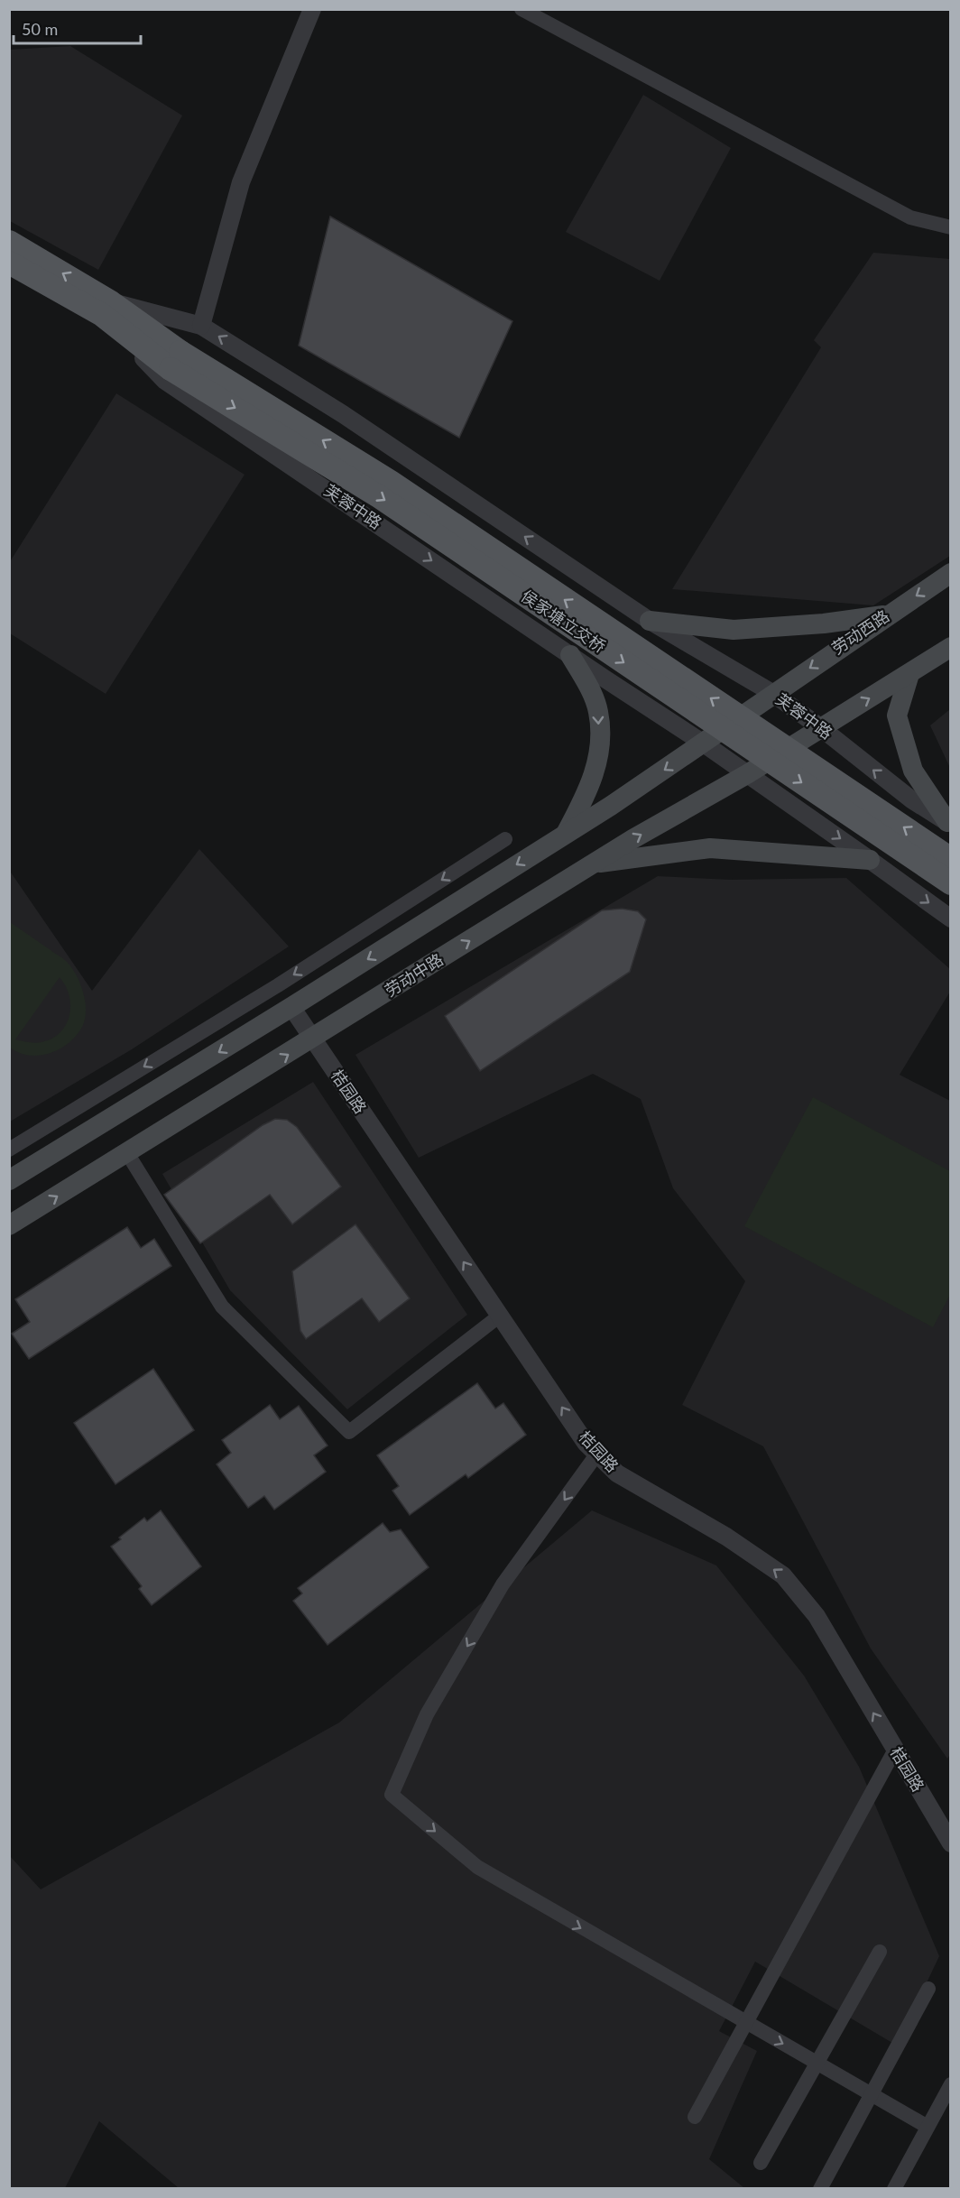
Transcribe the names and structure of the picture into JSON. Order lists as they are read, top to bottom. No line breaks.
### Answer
{"streets":{"main road":["芙蓉中路","侯家塘立交桥","劳动西路","劳动中路"],"street":["桔园路"]},"crossings":[["芙蓉中路","劳动西路"],["芙蓉中路","劳动中路"],["劳动中路","桔园路"]],"one_way":["桔园路"],"scale_bar":"50 m"}
